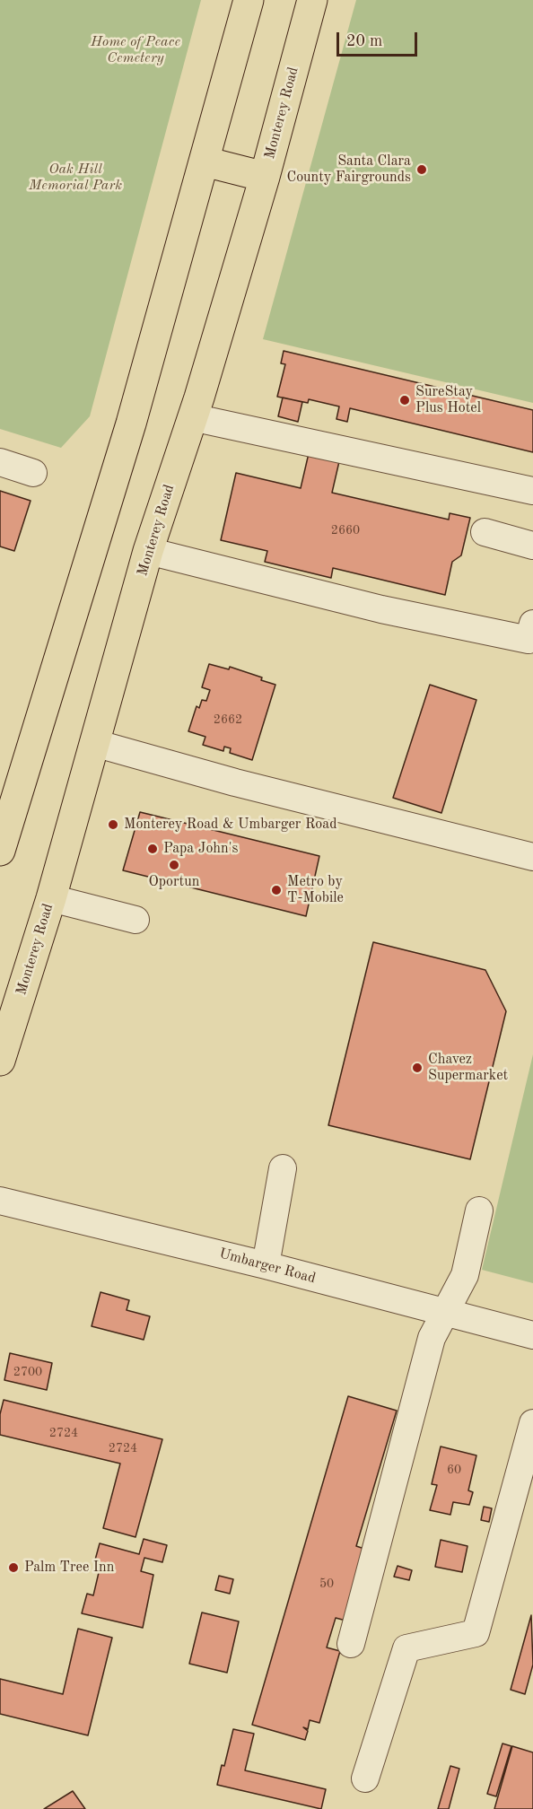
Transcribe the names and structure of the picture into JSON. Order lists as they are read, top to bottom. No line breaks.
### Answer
{"streets":{"main road":["Monterey Road"],"street":["Umbarger Road"]},"parks":["Home of Peace Cemetery","Oak Hill Memorial Park"],"places":["Santa Clara County Fairgrounds","SureStay Plus Hotel","Monterey Road & Umbarger Road","Papa John's","Oportun","Metro by T-Mobile","Chavez Supermarket","Palm Tree Inn"],"house_numbers":["2660","2662","2700","2724","2724","60","50"],"scale_bar":"20 m"}
